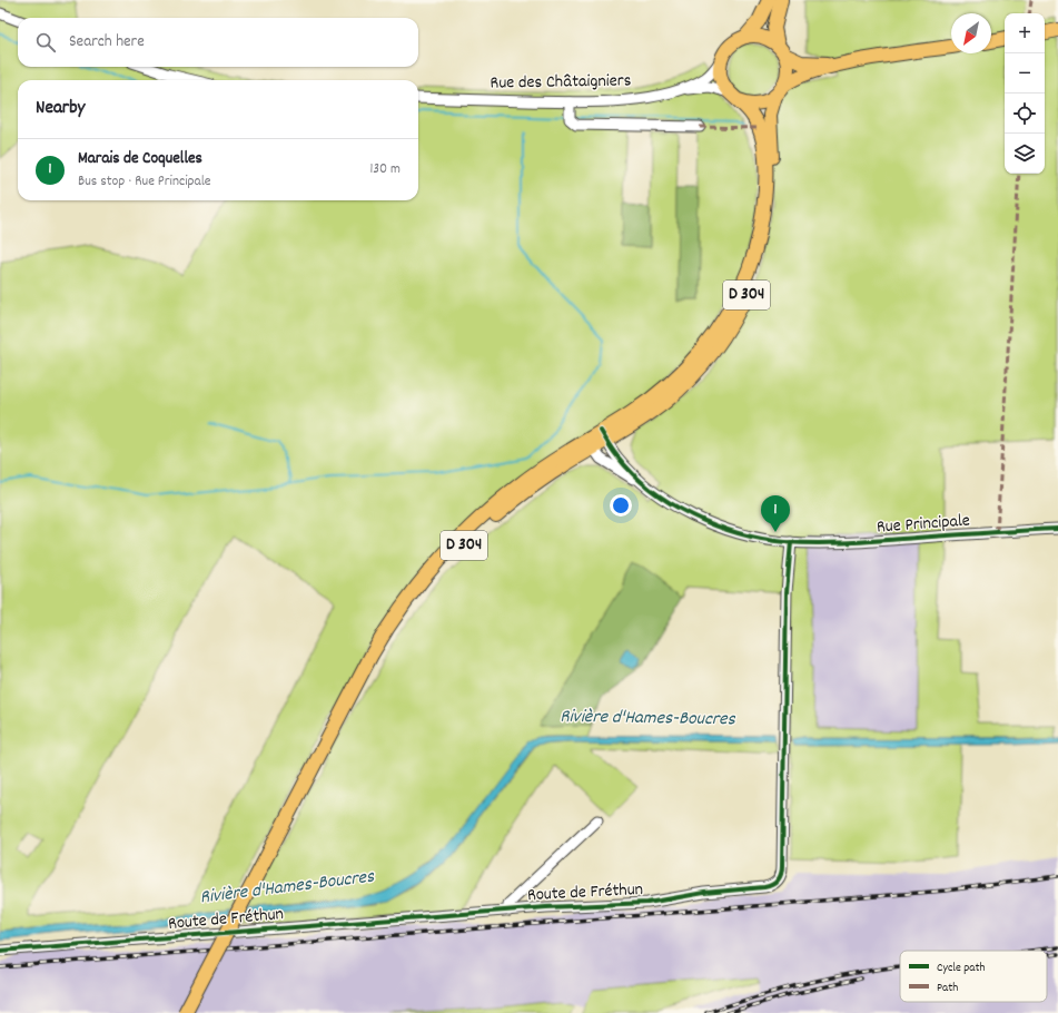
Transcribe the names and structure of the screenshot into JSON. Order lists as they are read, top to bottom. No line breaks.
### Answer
{"streets":{"main road":["D 304"],"street":["Rue des Châtaigniers","Rue Principale","Route de Fréthun"]},"crossings":[["Rue des Châtaigniers","D 304"],["Rue Principale","Route de Fréthun"]],"water":["Rivière d'Hames-Boucres"],"legend":["Cycle path","Path"],"north":"bottom left","page":{"map_buttons":["+","−"],"search":"Search here","heading":"Nearby","list":[{"mark":"1","name":"Marais de Coquelles","note":"Bus stop · Rue Principale","value":"130 m"}],"pins":"1"}}
